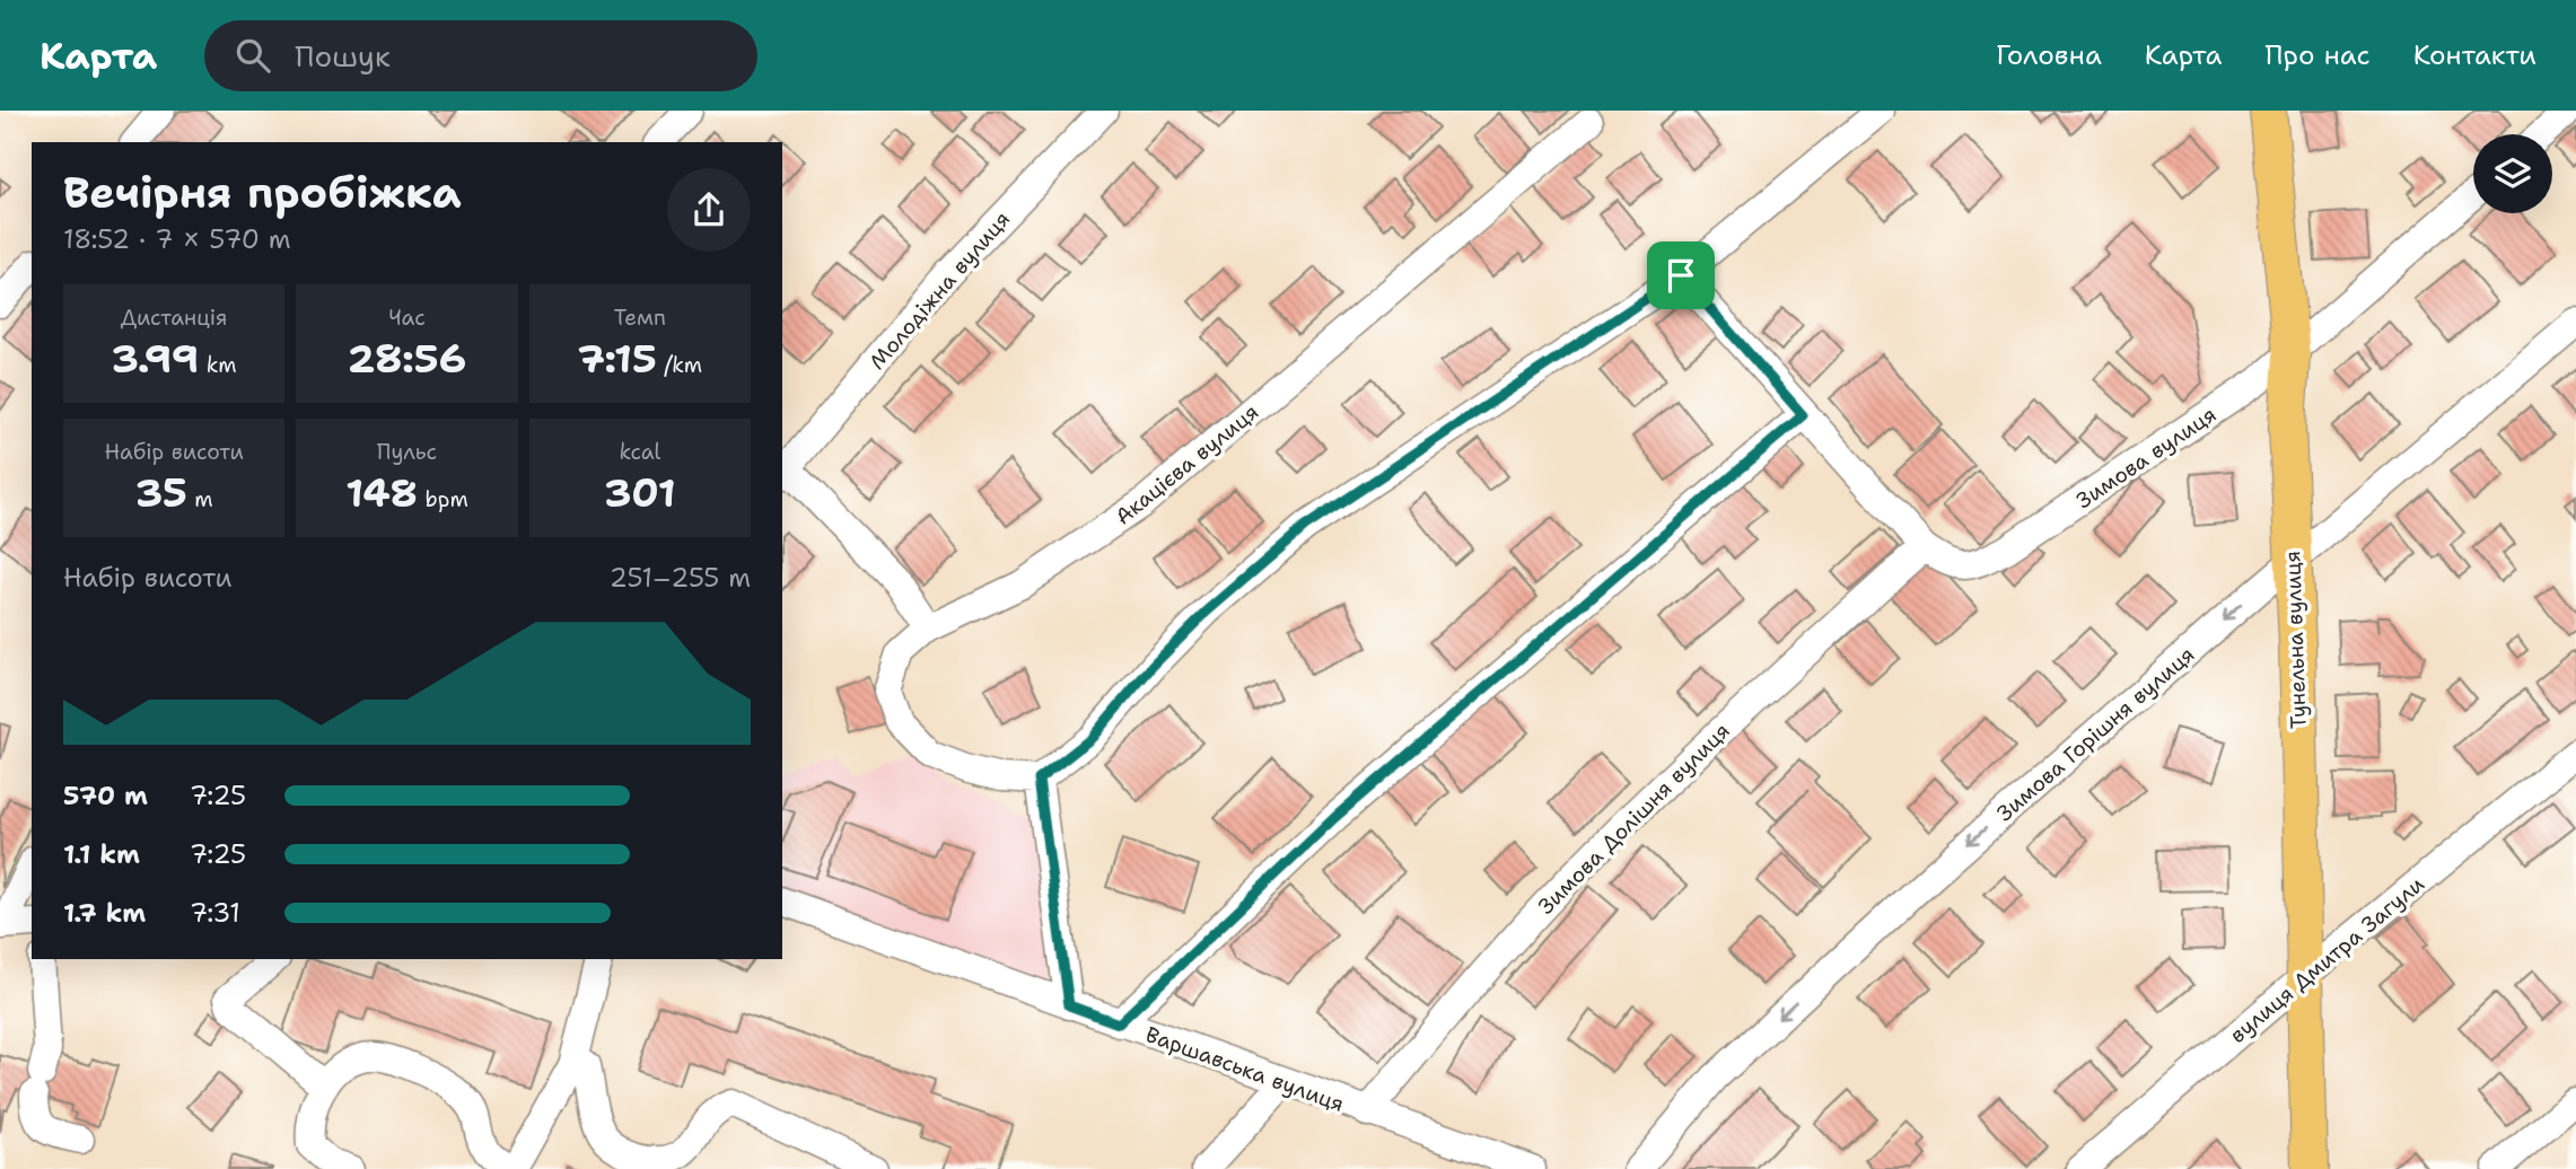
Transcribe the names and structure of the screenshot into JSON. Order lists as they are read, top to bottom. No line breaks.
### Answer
{"streets":{"main road":["Тунельна вулиця"],"street":["Молодіжна вулиця","Зимова вулиця","Акацієва вулиця","Зимова Горішня вулиця","Зимова Долішня вулиця","вулиця Дмитра Загули","Варшавська вулиця"]},"crossings":[["Зимова вулиця","Тунельна вулиця"],["Зимова вулиця","Зимова Долішня вулиця"],["Тунельна вулиця","Зимова Горішня вулиця"],["Тунельна вулиця","вулиця Дмитра Загули"],["Зимова Долішня вулиця","Варшавська вулиця"]],"one_way":["Зимова Горішня вулиця"],"page":{"header":"Карта","search":"Пошук","nav":["Головна","Карта","Про нас","Контакти"],"heading":["Вечірня пробіжка","18:52 · 7 × 570 m"],"stats":[["Дистанція","3.99 km"],["Час","28:56"],["Темп","7:15 /km"],["Набір висоти","35 m"],["Пульс","148 bpm"],["kcal","301"]],"chart":["Набір висоти","251–255 m"],"list":[{"name":"570 m","note":"7:25"},{"name":"1.1 km","note":"7:25"},{"name":"1.7 km","note":"7:31"}]}}
